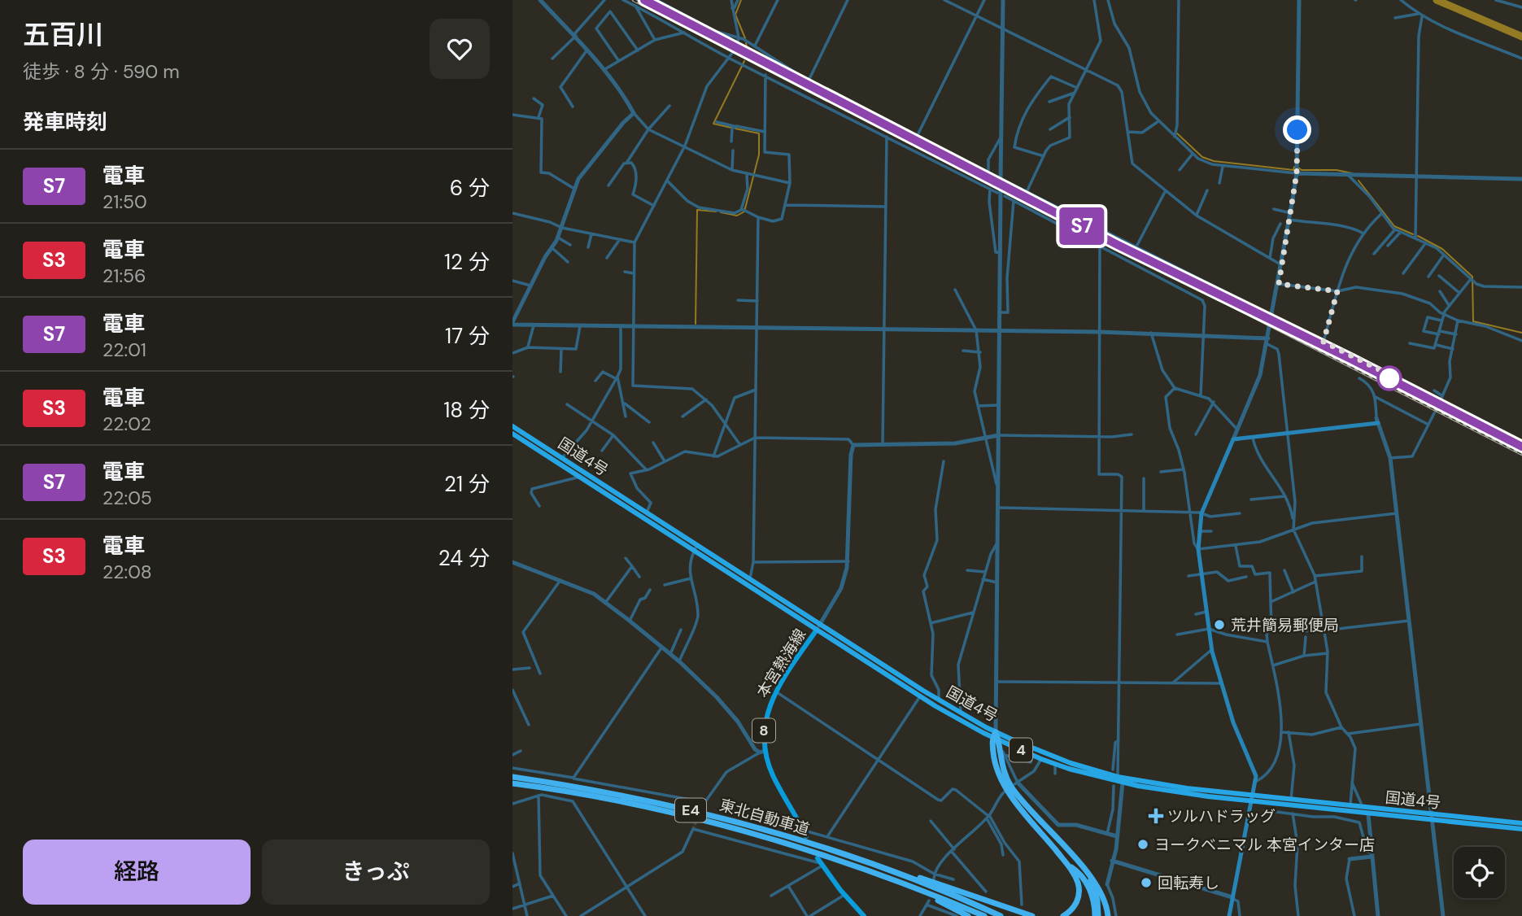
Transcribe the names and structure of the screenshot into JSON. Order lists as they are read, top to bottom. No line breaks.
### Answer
{"streets":{"highway":["国道4号","4","E4","東北自動車道"],"main road":["本宮熱海線","8"]},"crossings":[["国道4号","本宮熱海線"]],"places":{"other":["荒井簡易郵便局","ヨークベニマル 本宮インター店","回転寿し"],"health":["ツルハドラッグ"]},"page":{"heading":[["五百川","徒歩 · 8 分 · 590 m"],"発車時刻"],"on_map":"S7","list":[{"mark":"S7","name":"電車","note":"21:50","value":"6 分"},{"mark":"S3","name":"電車","note":"21:56","value":"12 分"},{"mark":"S7","name":"電車","note":"22:01","value":"17 分"},{"mark":"S3","name":"電車","note":"22:02","value":"18 分"},{"mark":"S7","name":"電車","note":"22:05","value":"21 分"},{"mark":"S3","name":"電車","note":"22:08","value":"24 分"}],"buttons":["経路","きっぷ"]}}
